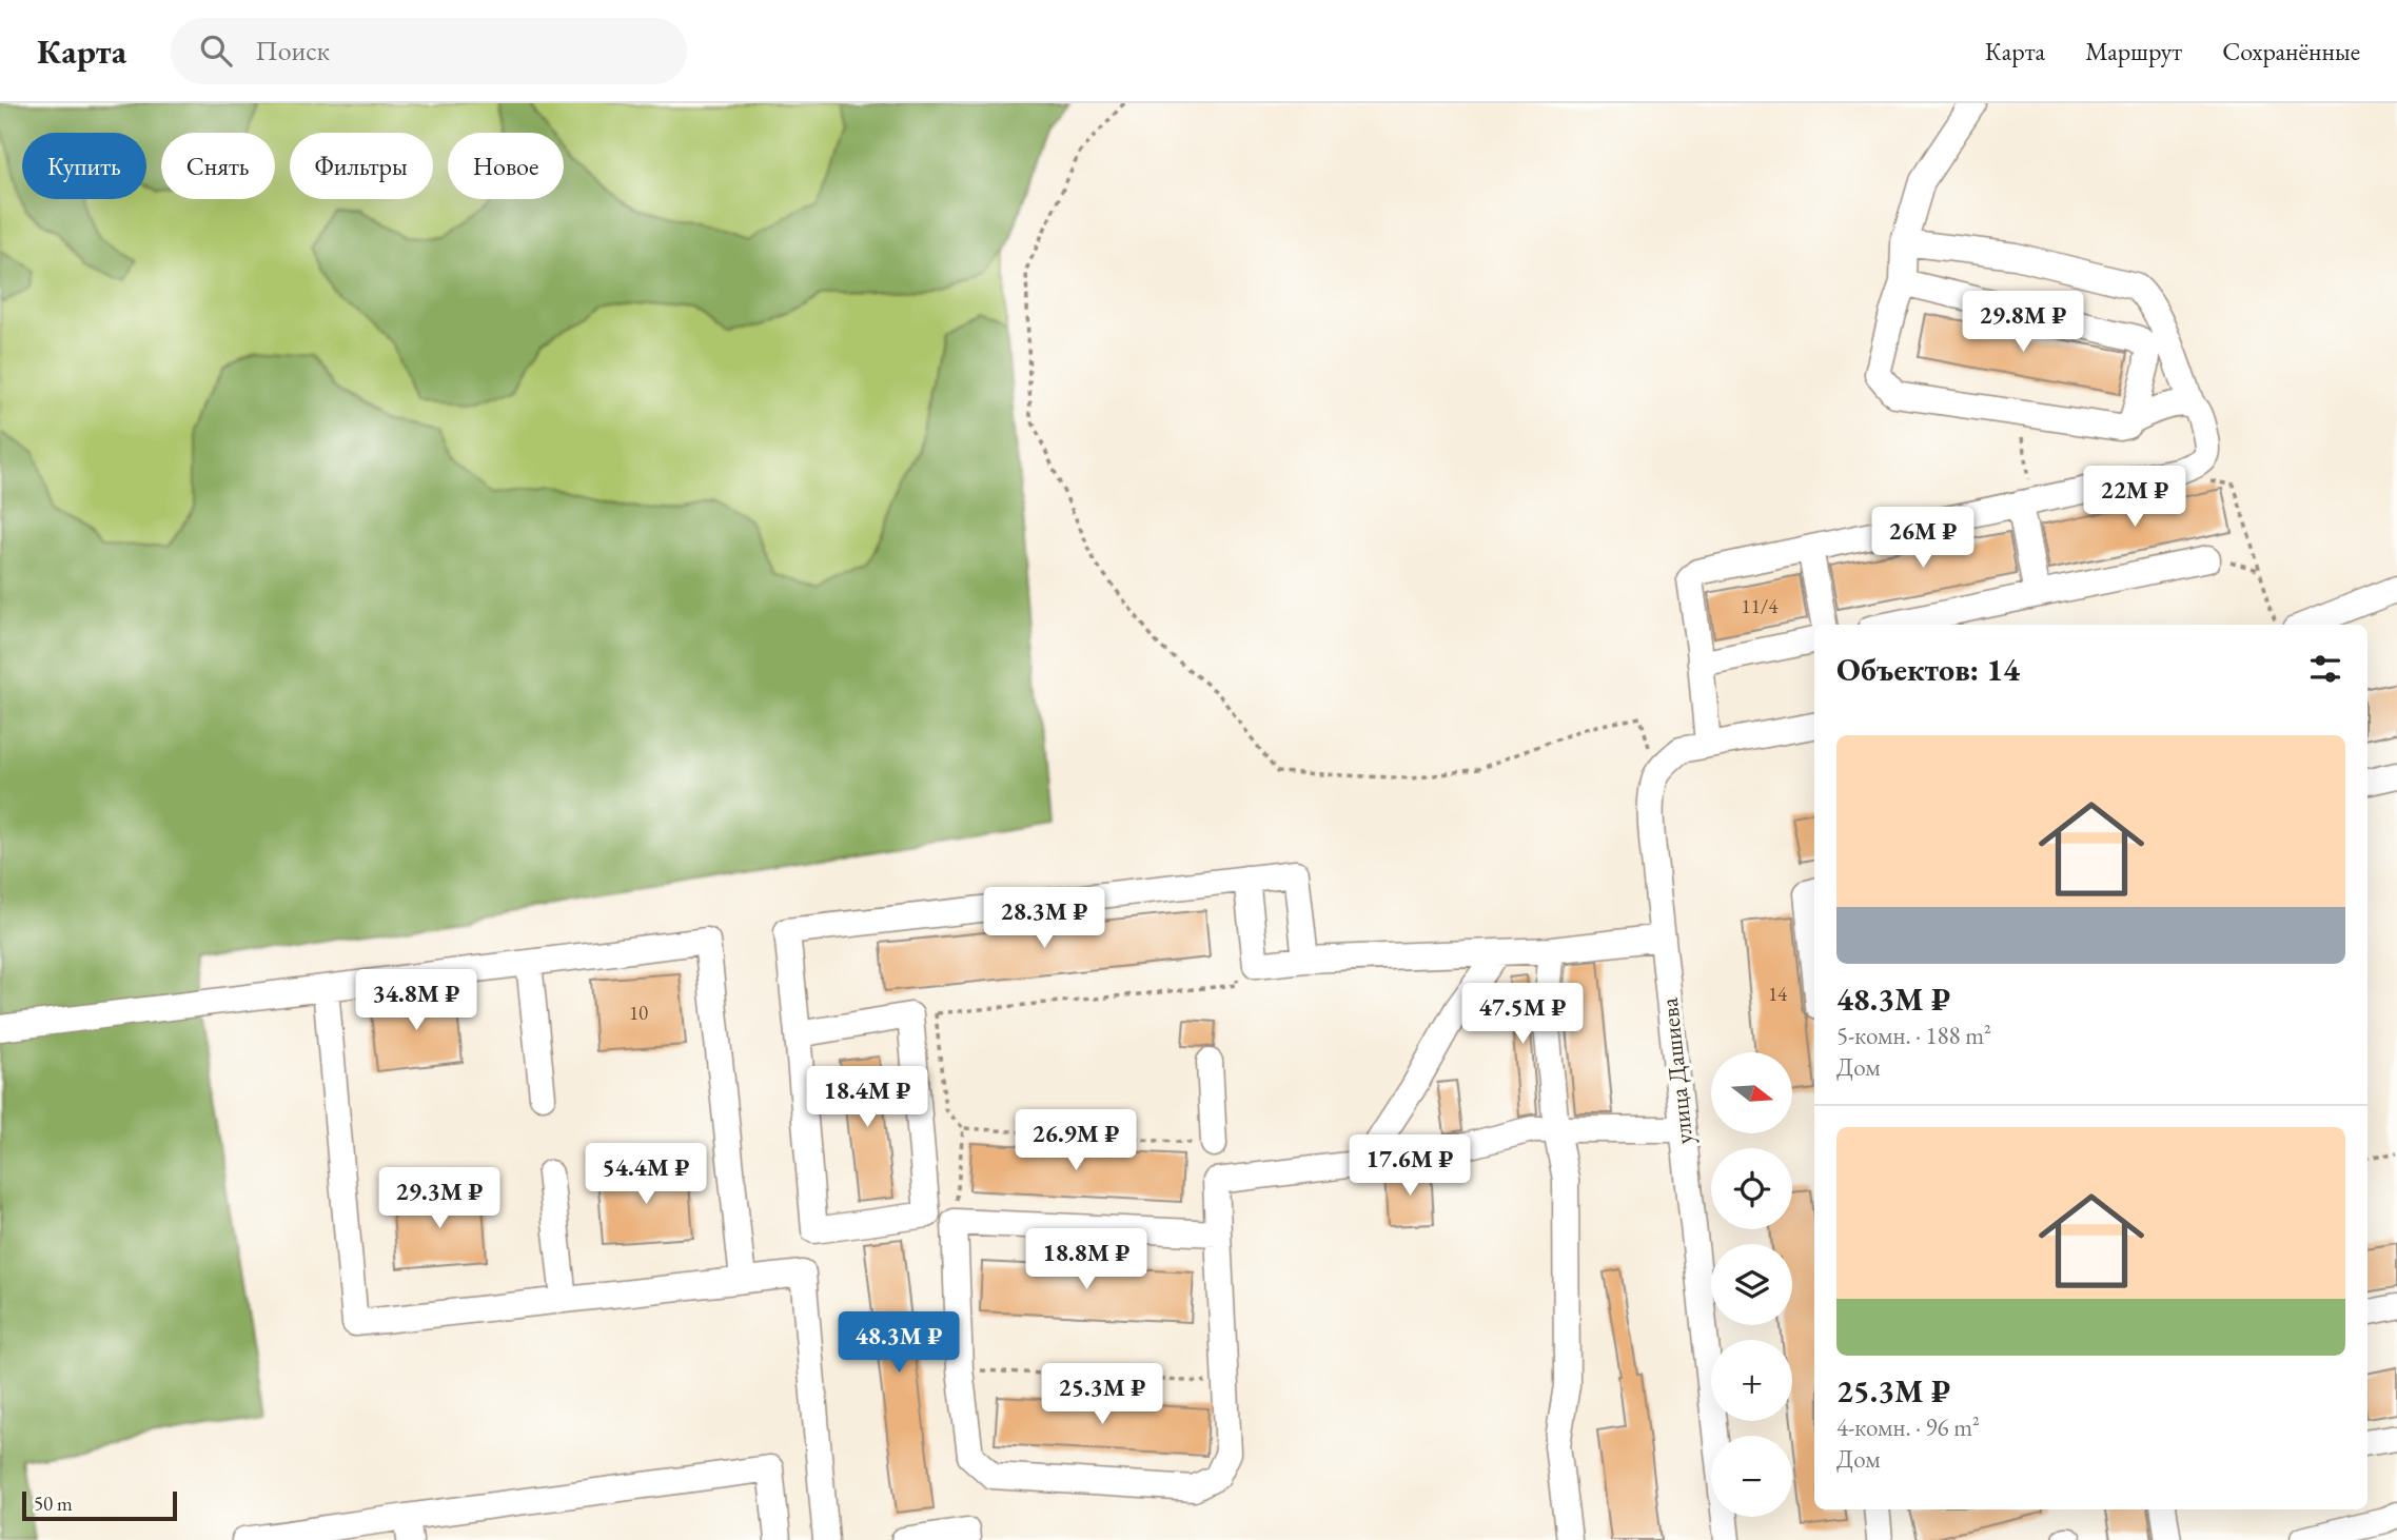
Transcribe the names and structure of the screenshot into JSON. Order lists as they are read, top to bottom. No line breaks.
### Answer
{"streets":{"street":["улица Дашиева"]},"house_numbers":["11/4","14","10"],"scale_bar":"50 m","north":"right","page":{"header":"Карта","search":"Поиск","nav":["Карта","Маршрут","Сохранённые"],"chip":["Купить","Снять","Фильтры","Новое"],"price":["29.8M ₽","22M ₽","26M ₽","28.3M ₽","34.8M ₽","47.5M ₽","18.4M ₽","26.9M ₽","17.6M ₽","54.4M ₽","29.3M ₽","18.8M ₽","48.3M ₽","25.3M ₽"],"heading":"Объектов: 14","list":[{"name":"48.3M ₽","note":"5-комн. · 188 m² · Дом"},{"name":"25.3M ₽","note":"4-комн. · 96 m² · Дом"}],"map_buttons":["+","−"],"scale":"50 m"}}
